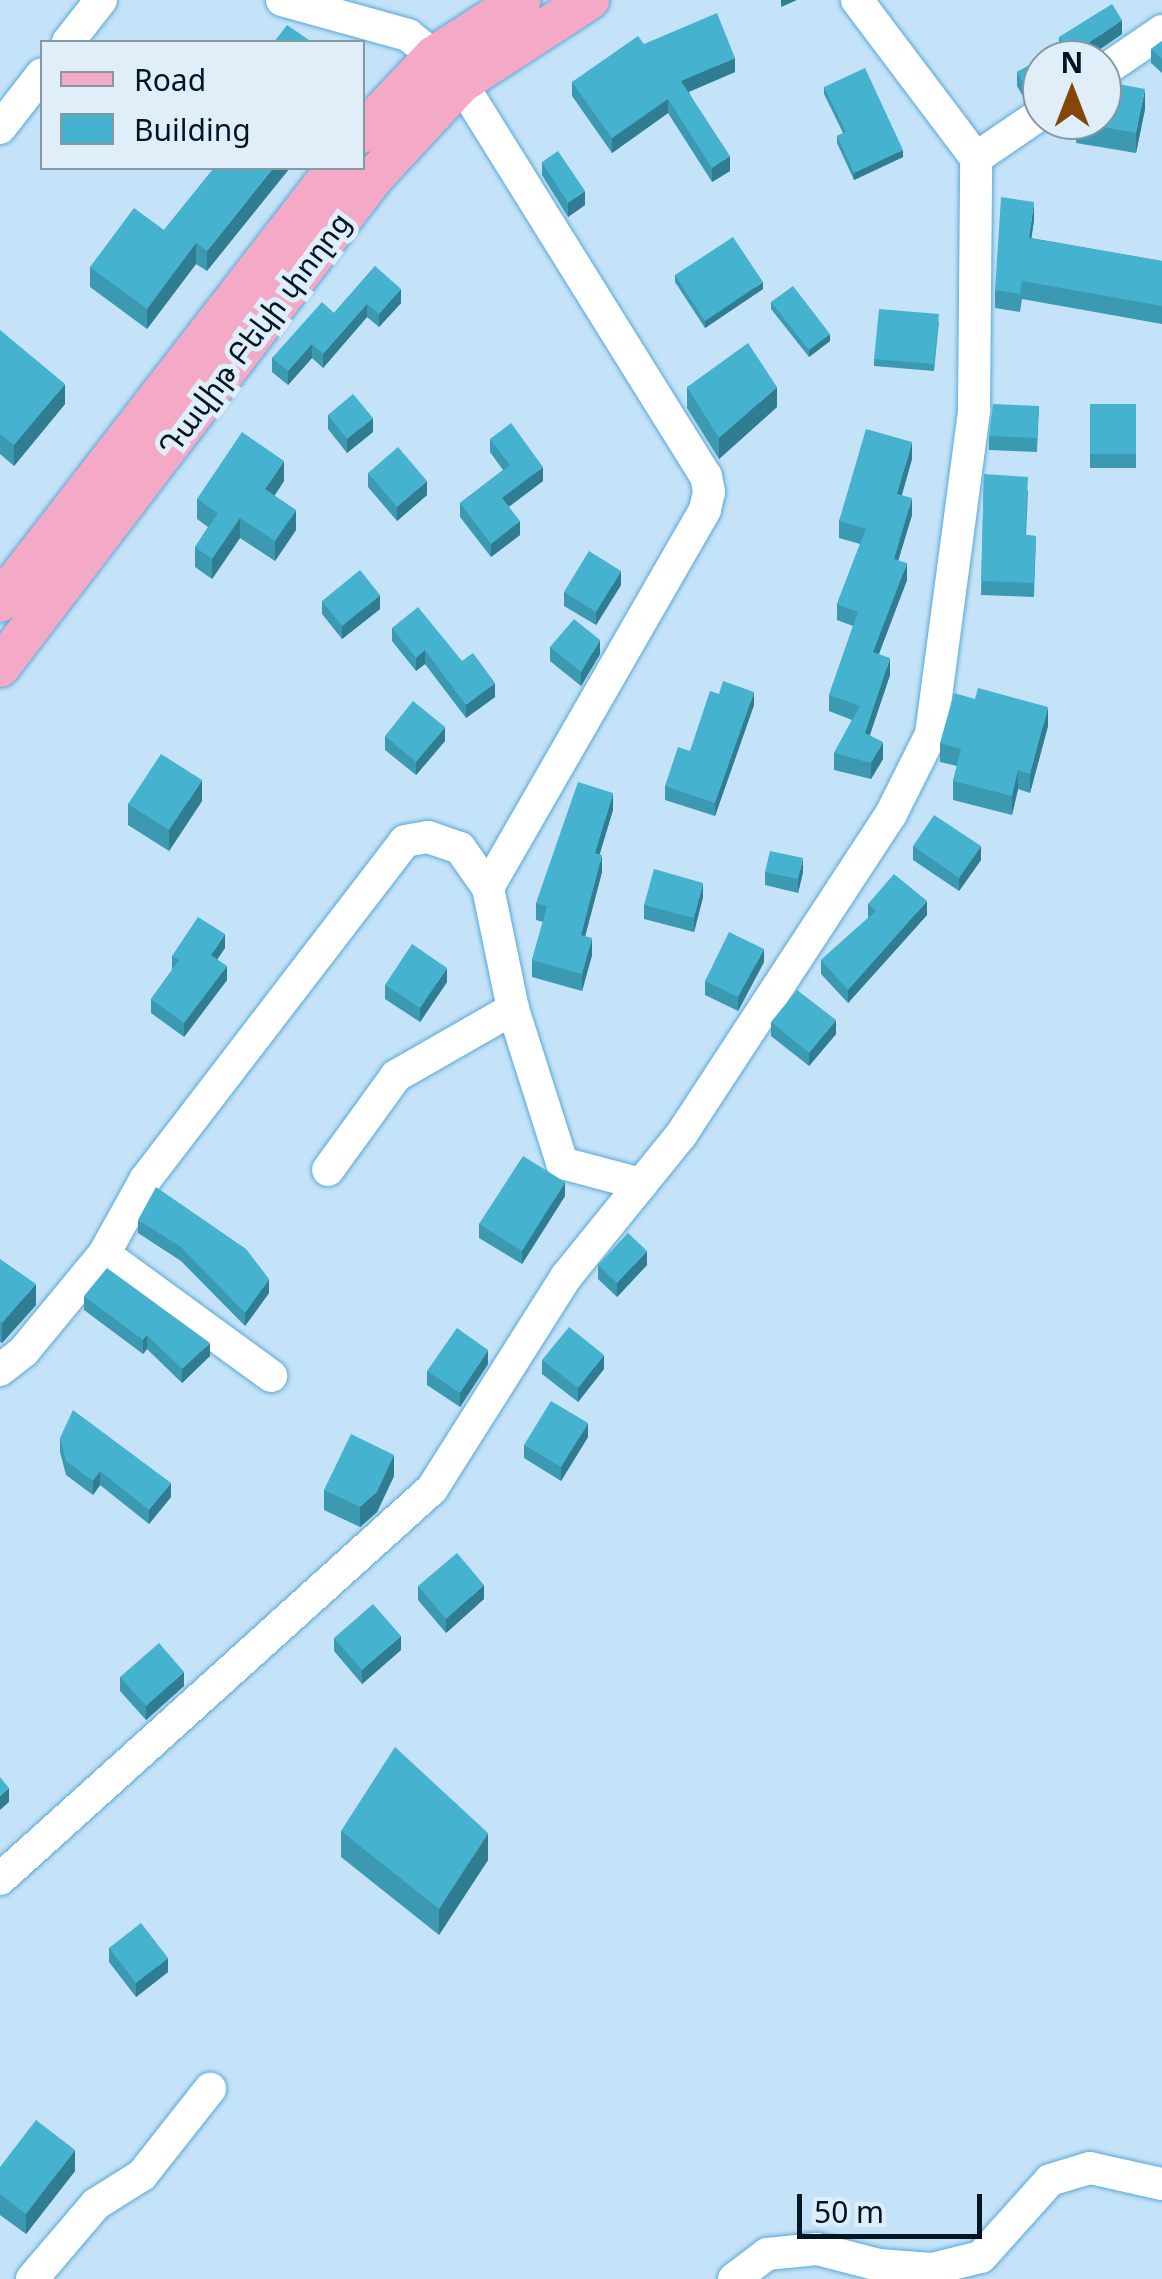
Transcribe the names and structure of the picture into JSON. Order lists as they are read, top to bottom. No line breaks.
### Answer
{"streets":{"main road":["Դավիթ Բեկի փողոց"]},"legend":["Road","Building"],"scale_bar":"50 m","north":"top"}
